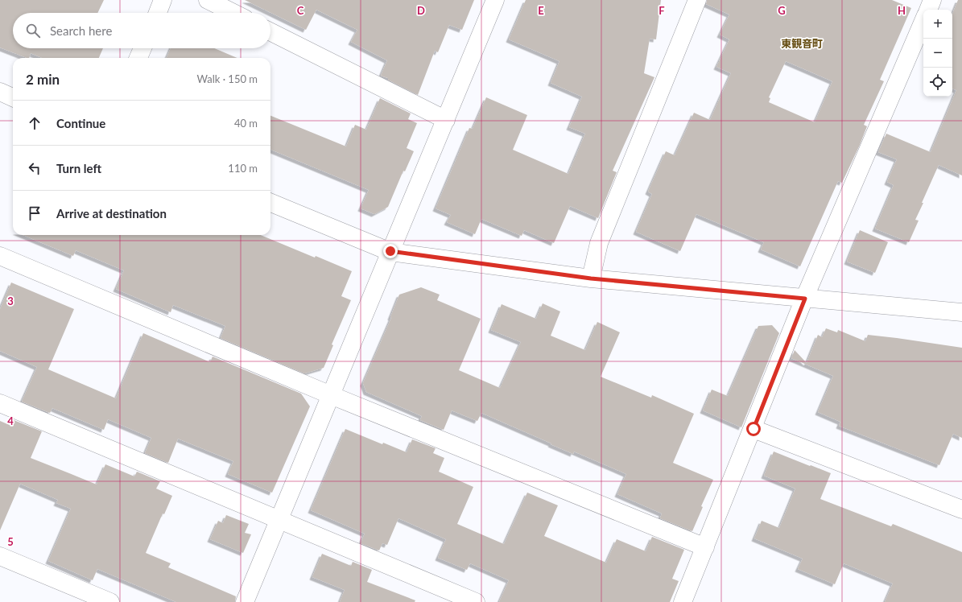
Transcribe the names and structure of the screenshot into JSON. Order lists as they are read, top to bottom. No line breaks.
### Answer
{"districts":["東観音町"],"page":{"map_buttons":["+","−"],"search":"Search here","heading":["2 min","Walk · 150 m"],"list":[["Continue","40 m"],["Turn left","110 m"],"Arrive at destination"]},"grid":{"columns":["C","D","E","F","G","H"],"rows":["3","4","5"]}}
